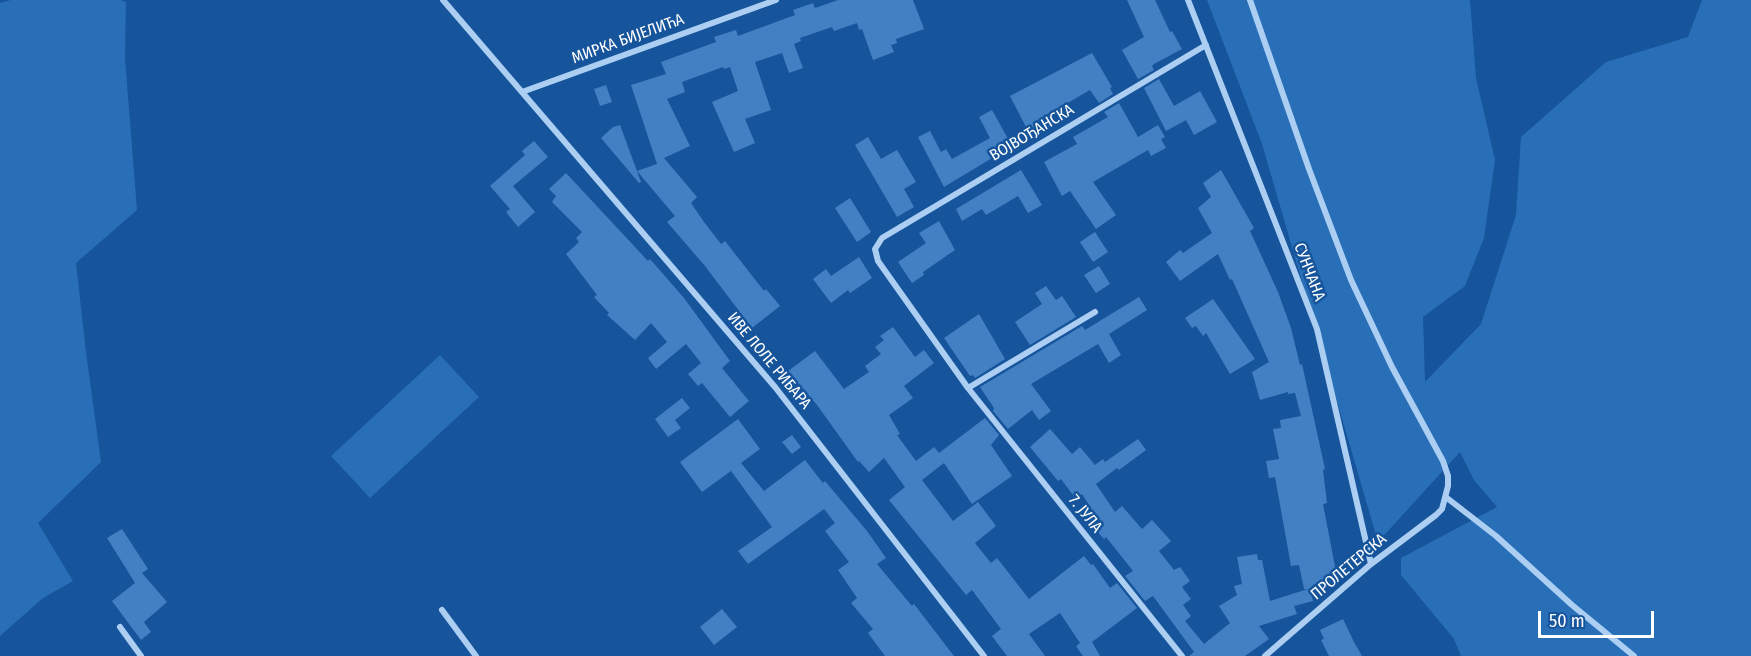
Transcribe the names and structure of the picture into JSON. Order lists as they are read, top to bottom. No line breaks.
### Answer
{"streets":{"street":["МИРКА БИЈЕЛИЋА","ВОЈВОЂАНСКА","СУНЧАНА","ИВЕ ЛОЛЕ РИБАРА","7. ЈУЛА","ПРОЛЕТЕРСКА"]},"crossings":[["МИРКА БИЈЕЛИЋА","ИВЕ ЛОЛЕ РИБАРА"],["ВОЈВОЂАНСКА","СУНЧАНА"],["ВОЈВОЂАНСКА","7. ЈУЛА"],["СУНЧАНА","ПРОЛЕТЕРСКА"]],"scale_bar":"50 m"}
